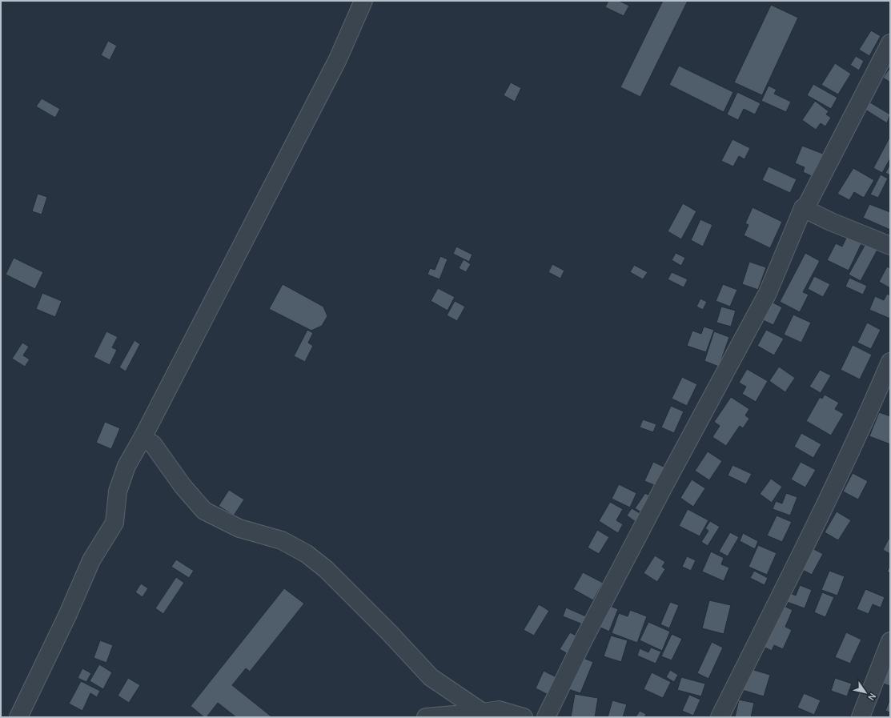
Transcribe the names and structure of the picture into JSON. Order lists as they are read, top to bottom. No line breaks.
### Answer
{"north":"bottom right"}
